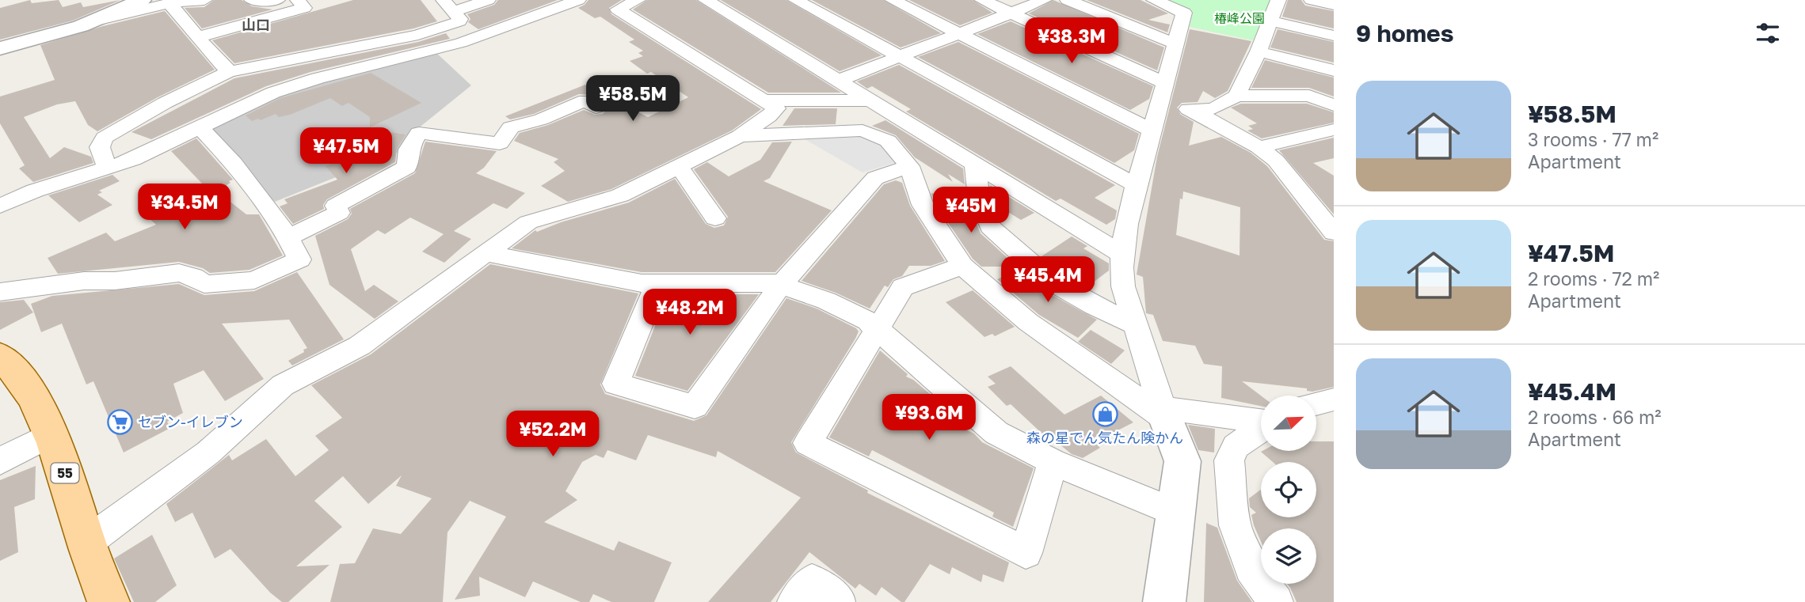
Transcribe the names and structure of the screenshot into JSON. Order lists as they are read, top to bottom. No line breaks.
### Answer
{"streets":{"main road":["55"]},"districts":["山口"],"parks":["椿峰公園"],"places":{"shop":["森の星でん気たん険かん"],"supermarket":["セブン-イレブン"]},"north":"top right","page":{"heading":"9 homes","price":["¥38.3M","¥58.5M","¥47.5M","¥34.5M","¥45M","¥45.4M","¥48.2M","¥93.6M","¥52.2M"],"list":[{"name":"¥58.5M","note":"3 rooms · 77 m² · Apartment"},{"name":"¥47.5M","note":"2 rooms · 72 m² · Apartment"},{"name":"¥45.4M","note":"2 rooms · 66 m² · Apartment"}]}}
